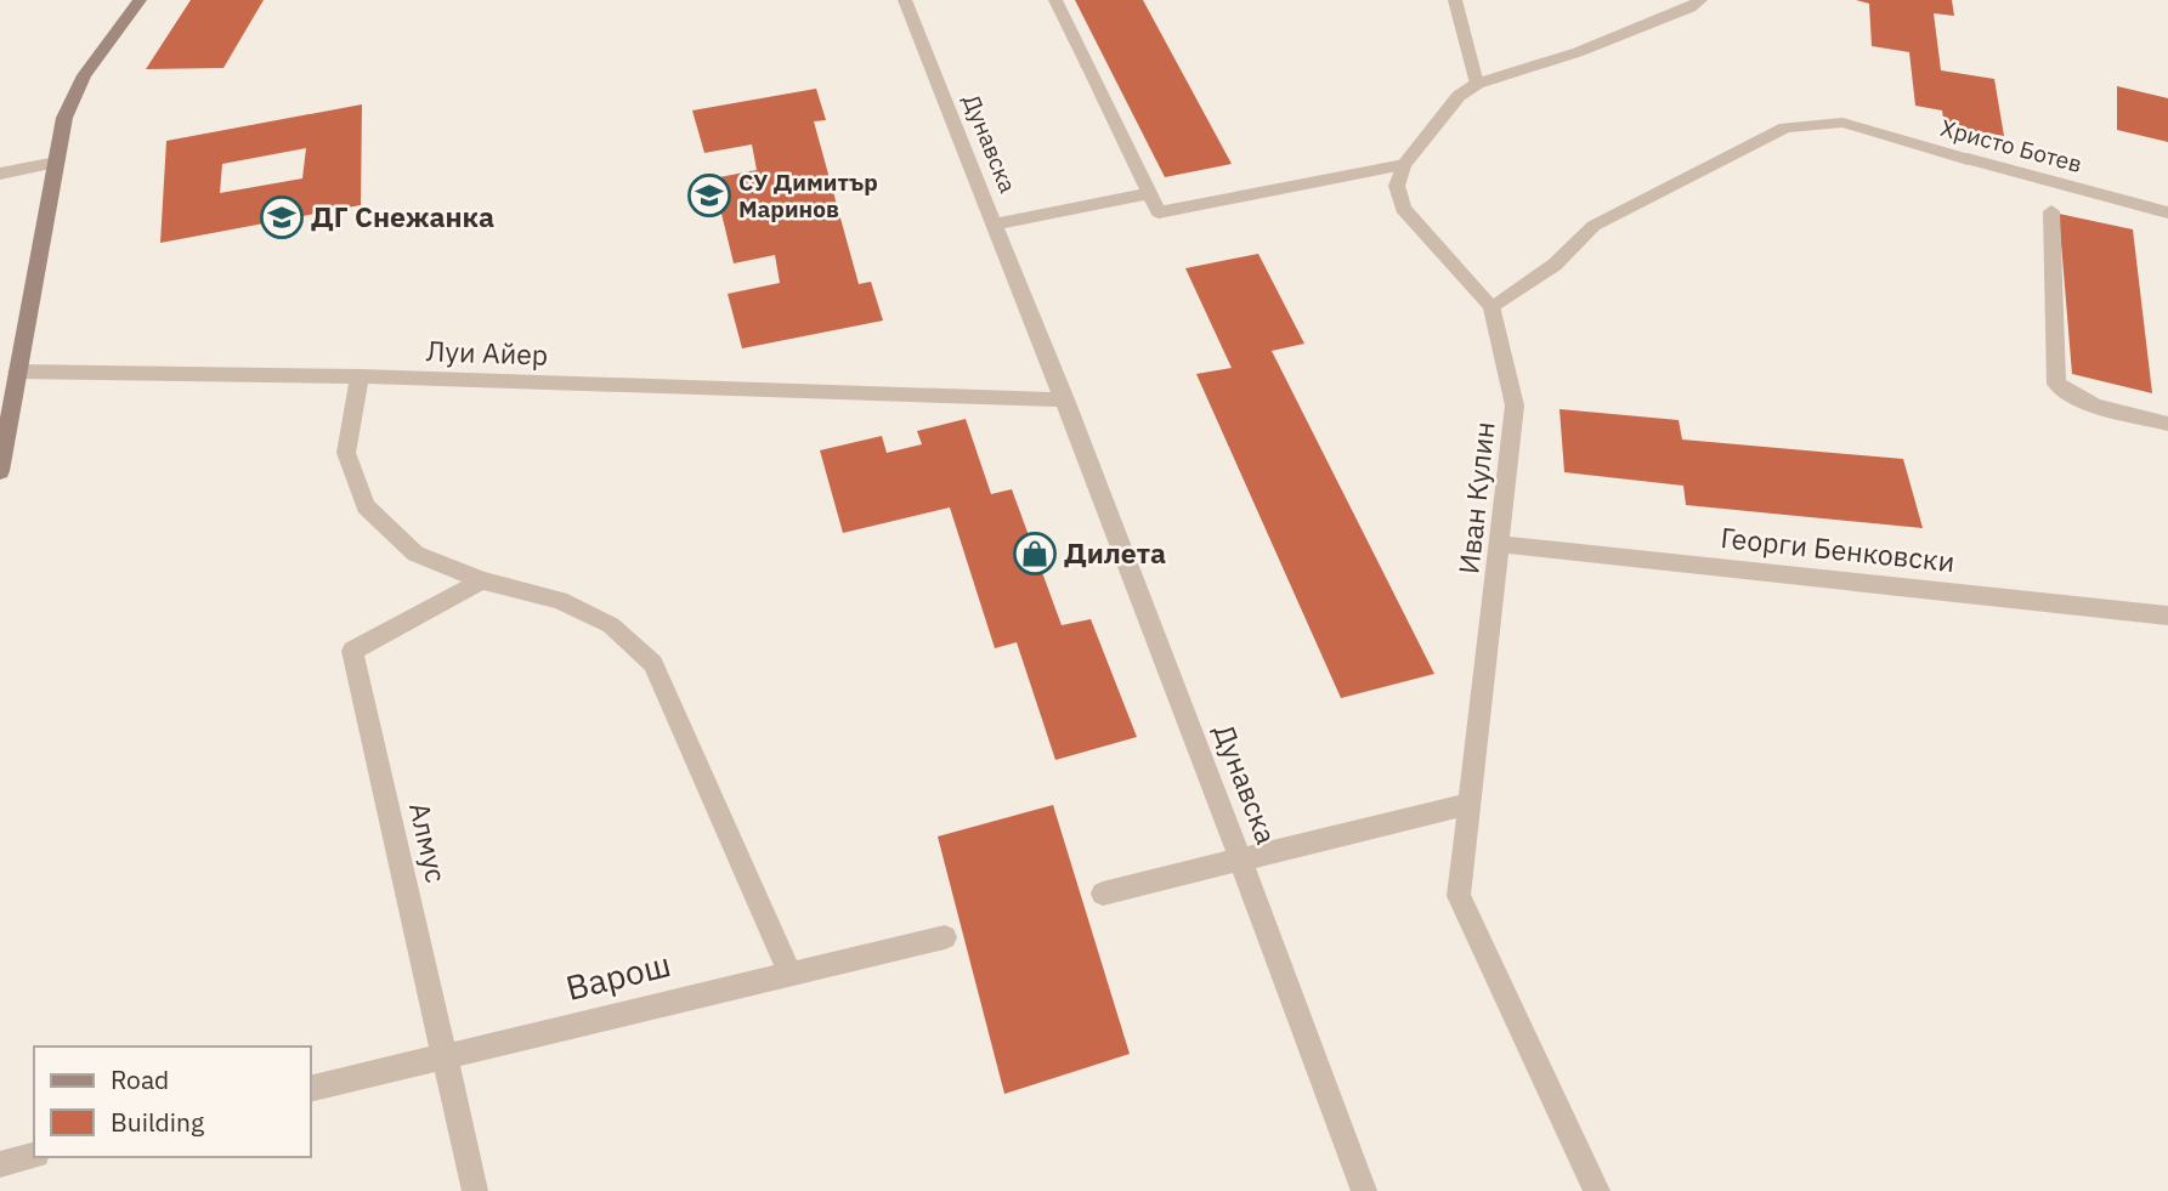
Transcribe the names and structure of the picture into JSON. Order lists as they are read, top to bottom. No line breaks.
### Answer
{"streets":{"street":["Дунавска","Христо Ботев","Луи Айер","Иван Кулин","Георги Бенковски","Алмус","Варош"]},"crossings":[["Дунавска","Луи Айер"],["Христо Ботев","Иван Кулин"],["Иван Кулин","Георги Бенковски"],["Алмус","Варош"]],"places":{"school or university":["СУ Димитър Маринов","ДГ Снежанка"],"shop":["Дилета"]},"legend":["Road","Building"]}
